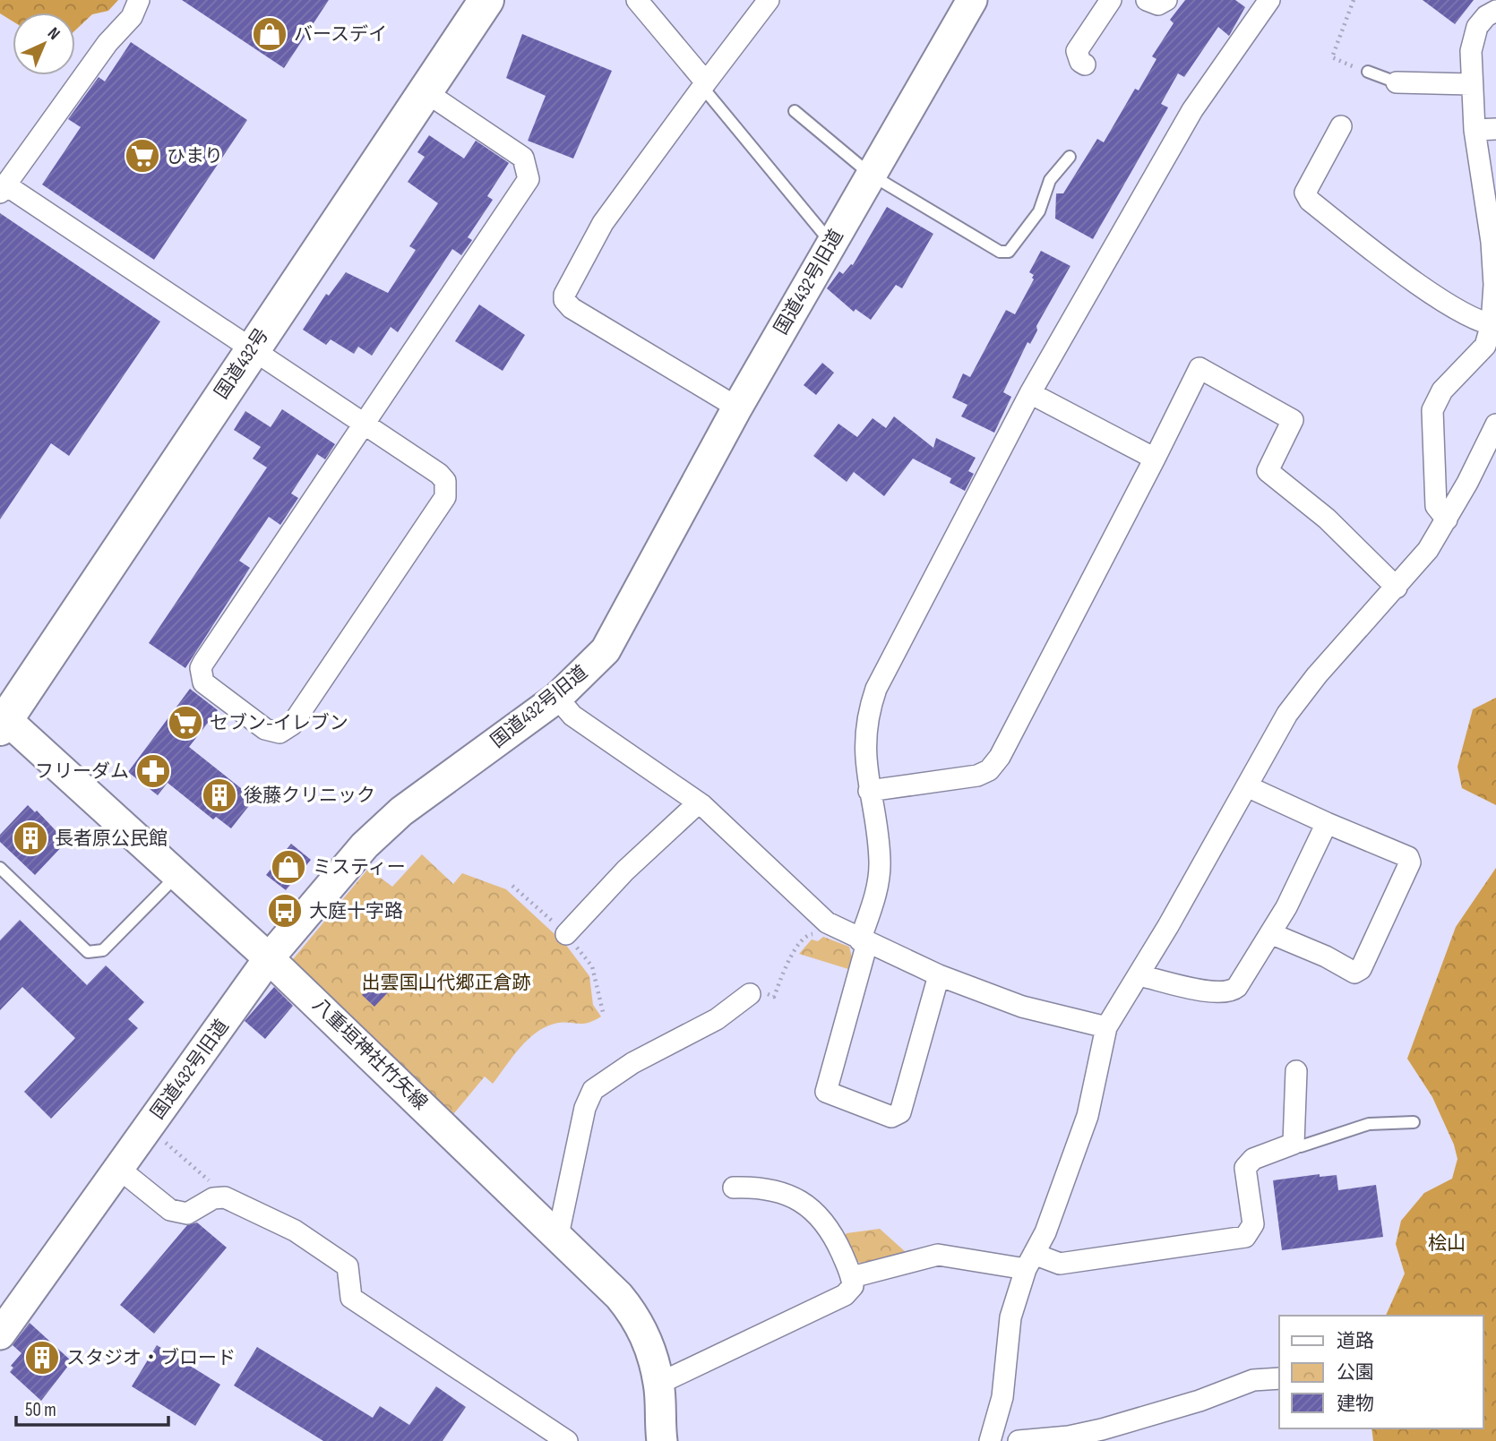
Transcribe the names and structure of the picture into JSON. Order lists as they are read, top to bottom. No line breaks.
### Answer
{"streets":{"highway":["国道432号"],"street":["国道432号旧道","八重垣神社竹矢線"]},"crossings":[["国道432号旧道","八重垣神社竹矢線"],["国道432号","八重垣神社竹矢線"]],"parks":["出雲国山代郷正倉跡","桧山"],"places":{"shop":["バースデイ","ミスティー"],"supermarket":["ひまり","セブン-イレブン"],"pharmacy":["フリーダム"],"building":["後藤クリニック","長者原公民館","スタジオ・ブロード"],"bus stop":["大庭十字路"]},"legend":["道路","公園","建物"],"scale_bar":"50 m","north":"top right"}
